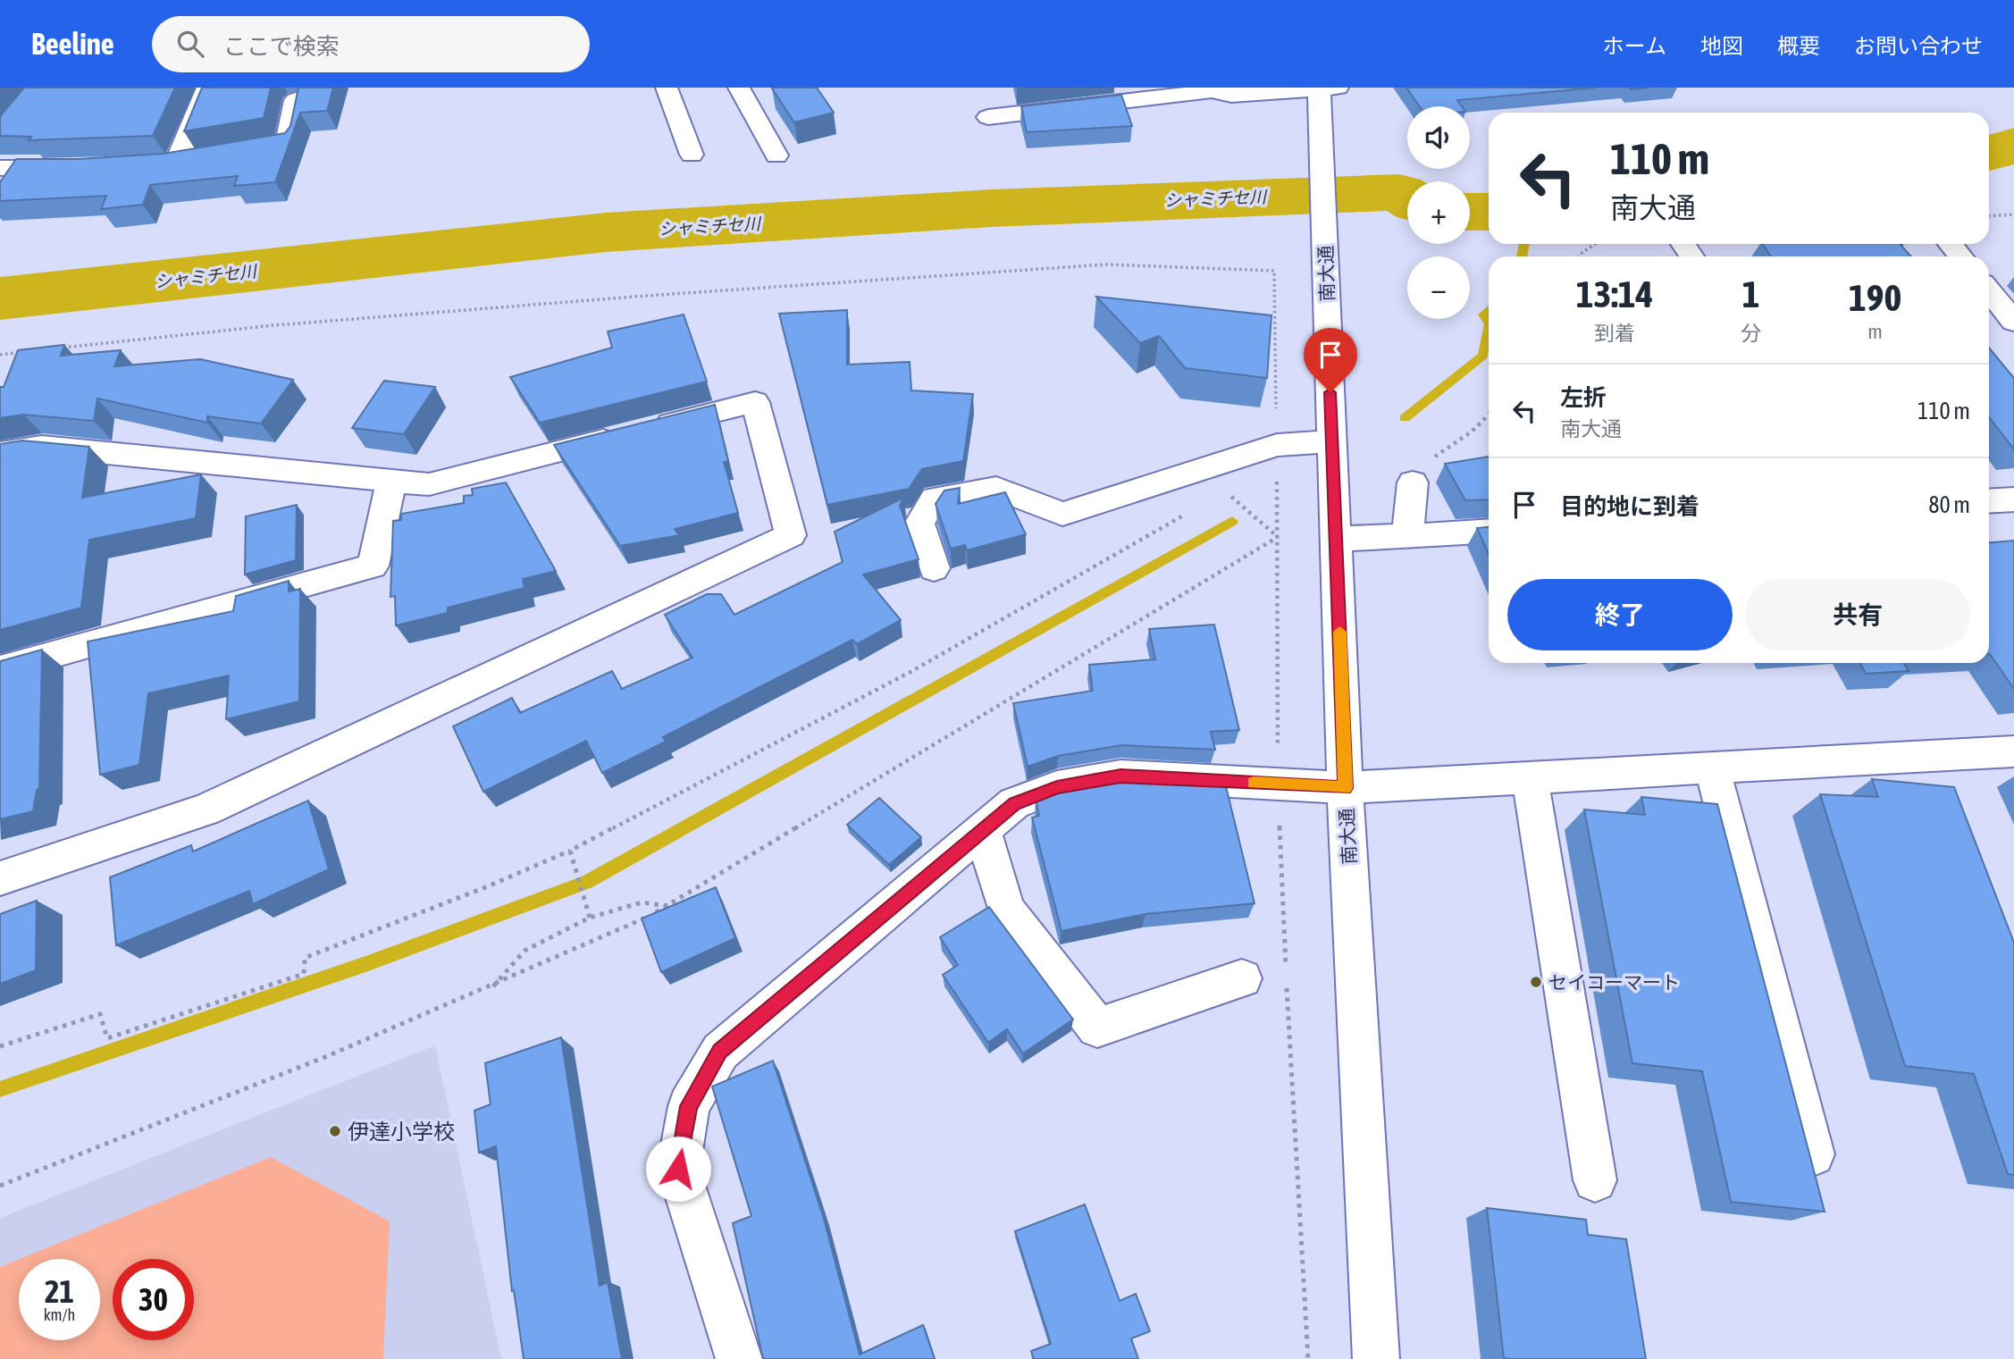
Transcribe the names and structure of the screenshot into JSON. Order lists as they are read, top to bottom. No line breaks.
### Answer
{"streets":{"street":["南大通"]},"water":["シャミチセ川"],"places":["セイコーマート","伊達小学校"],"page":{"header":"Beeline","search":"ここで検索","nav":["ホーム","地図","概要","お問い合わせ"],"map_buttons":["+","−"],"turn":["110 m","南大通"],"eta":["13:14","到着","1","分","190","m"],"list":[{"name":"左折","note":"南大通","value":"110 m"},{"name":"目的地に到着","value":"80 m"}],"buttons":["終了","共有"],"speed":"21 km/h","limit":"30"}}
